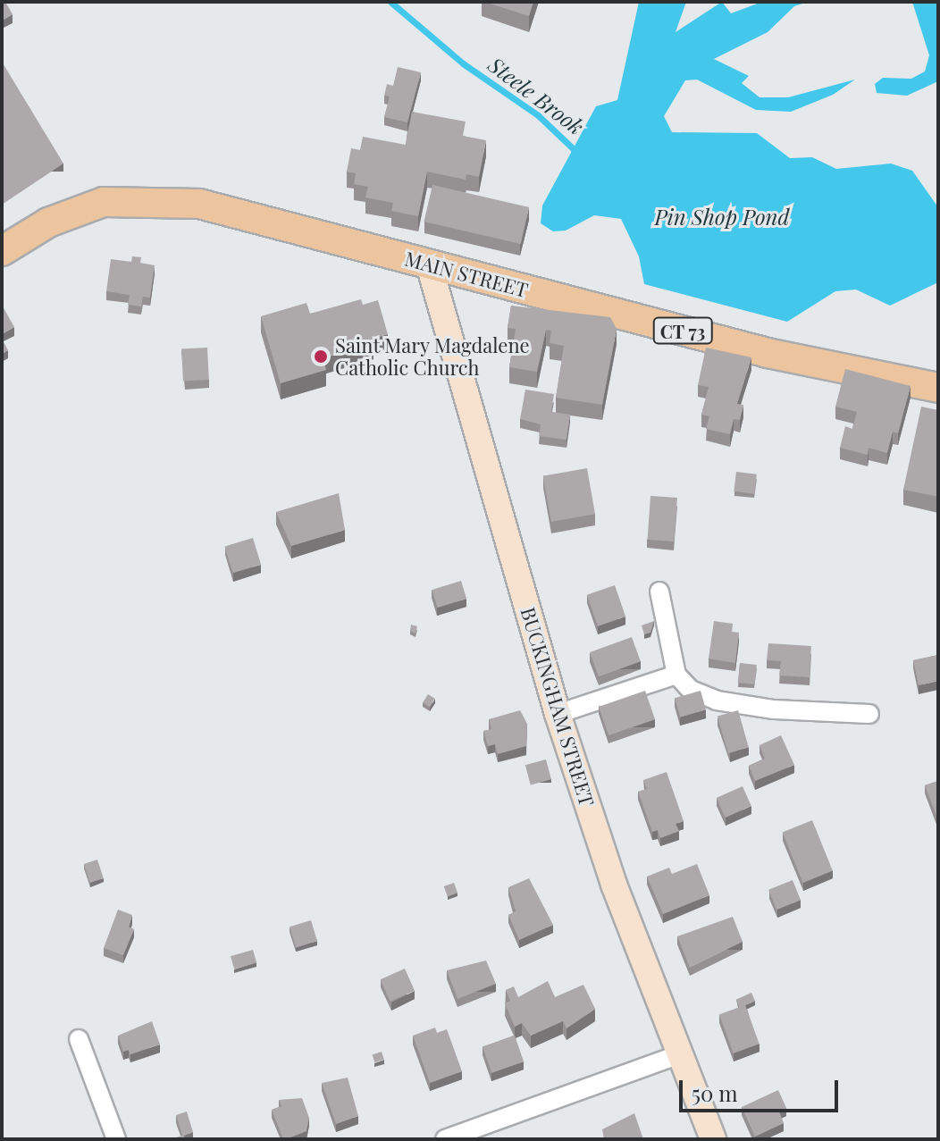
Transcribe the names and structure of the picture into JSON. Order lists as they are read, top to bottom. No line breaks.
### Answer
{"streets":{"main road":["MAIN STREET","CT 73","BUCKINGHAM STREET"]},"crossings":[["MAIN STREET","BUCKINGHAM STREET"]],"water":["Steele Brook","Pin Shop Pond"],"places":["Saint Mary Magdalene Catholic Church"],"scale_bar":"50 m"}
